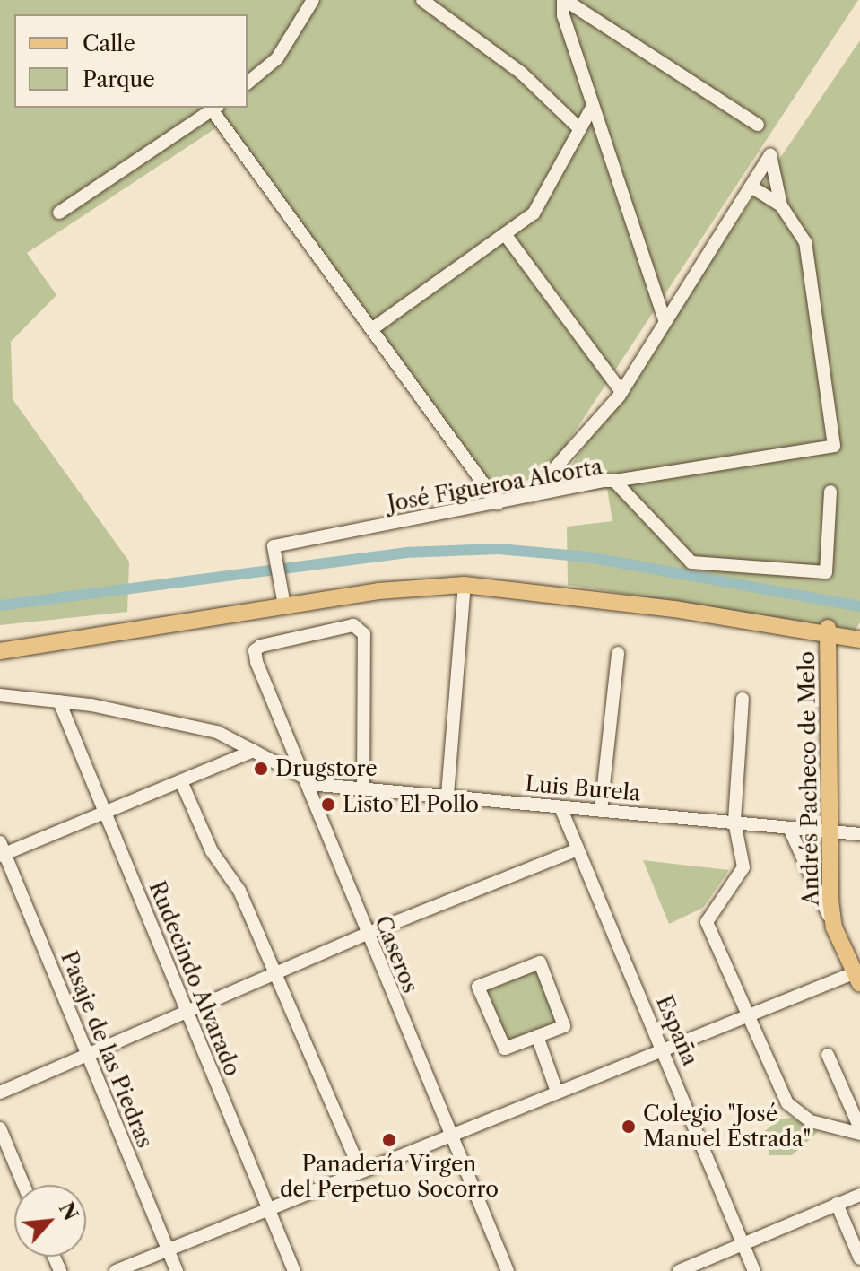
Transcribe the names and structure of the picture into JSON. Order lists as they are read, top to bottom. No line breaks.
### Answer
{"streets":{"main road":["Andrés Pacheco de Melo"],"street":["José Figueroa Alcorta","Luis Burela","Caseros","Rudecindo Alvarado","España","Pasaje de las Piedras"]},"crossings":[["Andrés Pacheco de Melo","Luis Burela"],["Luis Burela","Caseros"],["Luis Burela","Rudecindo Alvarado"],["Luis Burela","España"]],"places":["Drugstore","Listo El Pollo","Colegio \"José Manuel Estrada\"","Panadería Virgen del Perpetuo Socorro"],"legend":["Calle","Parque"],"north":"top right"}
